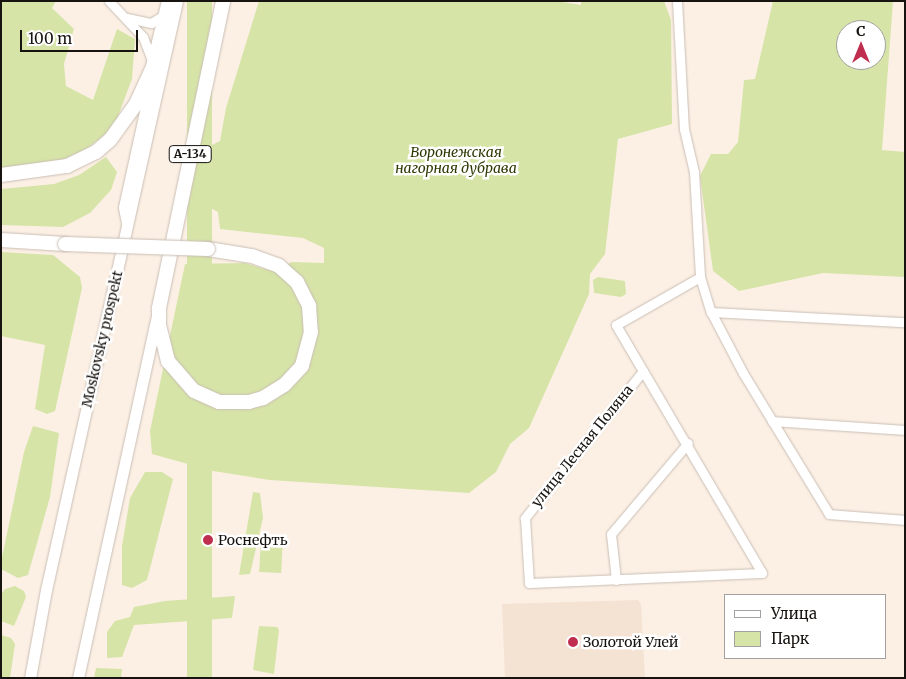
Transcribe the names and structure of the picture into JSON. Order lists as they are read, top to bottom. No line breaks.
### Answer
{"streets":{"highway":["А-134"],"main road":["Moskovsky prospekt"],"street":["улица Лесная Поляна"]},"parks":["Воронежская нагорная дубрава"],"places":["Роснефть","Золотой Улей"],"legend":["Улица","Парк"],"scale_bar":"100 m","north":"top"}
